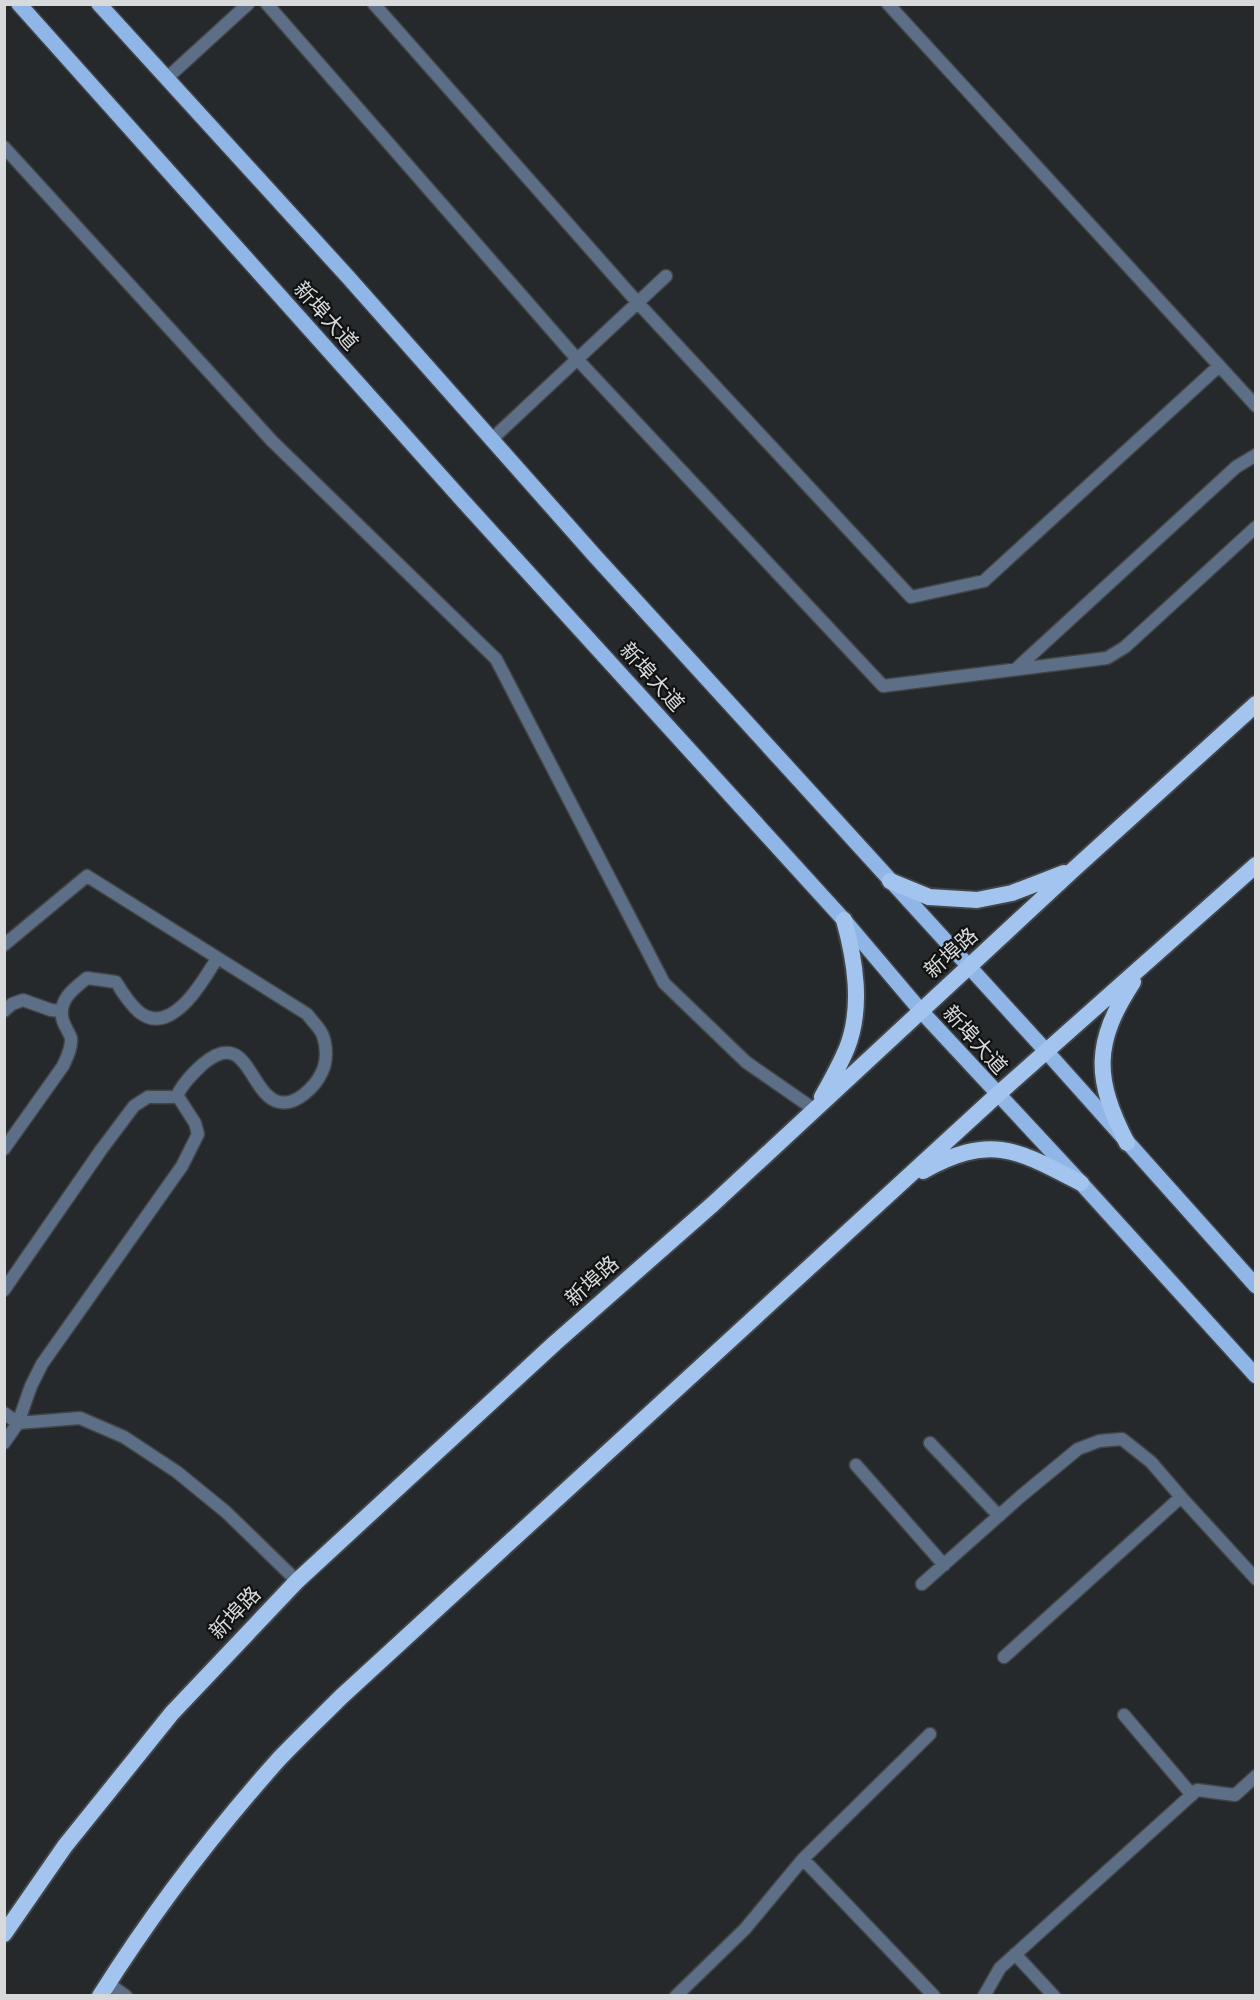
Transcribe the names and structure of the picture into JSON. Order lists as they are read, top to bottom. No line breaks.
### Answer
{"streets":{"highway":["新埠路"],"main road":["新埠大道"]},"crossings":[["新埠大道","新埠路"]]}
